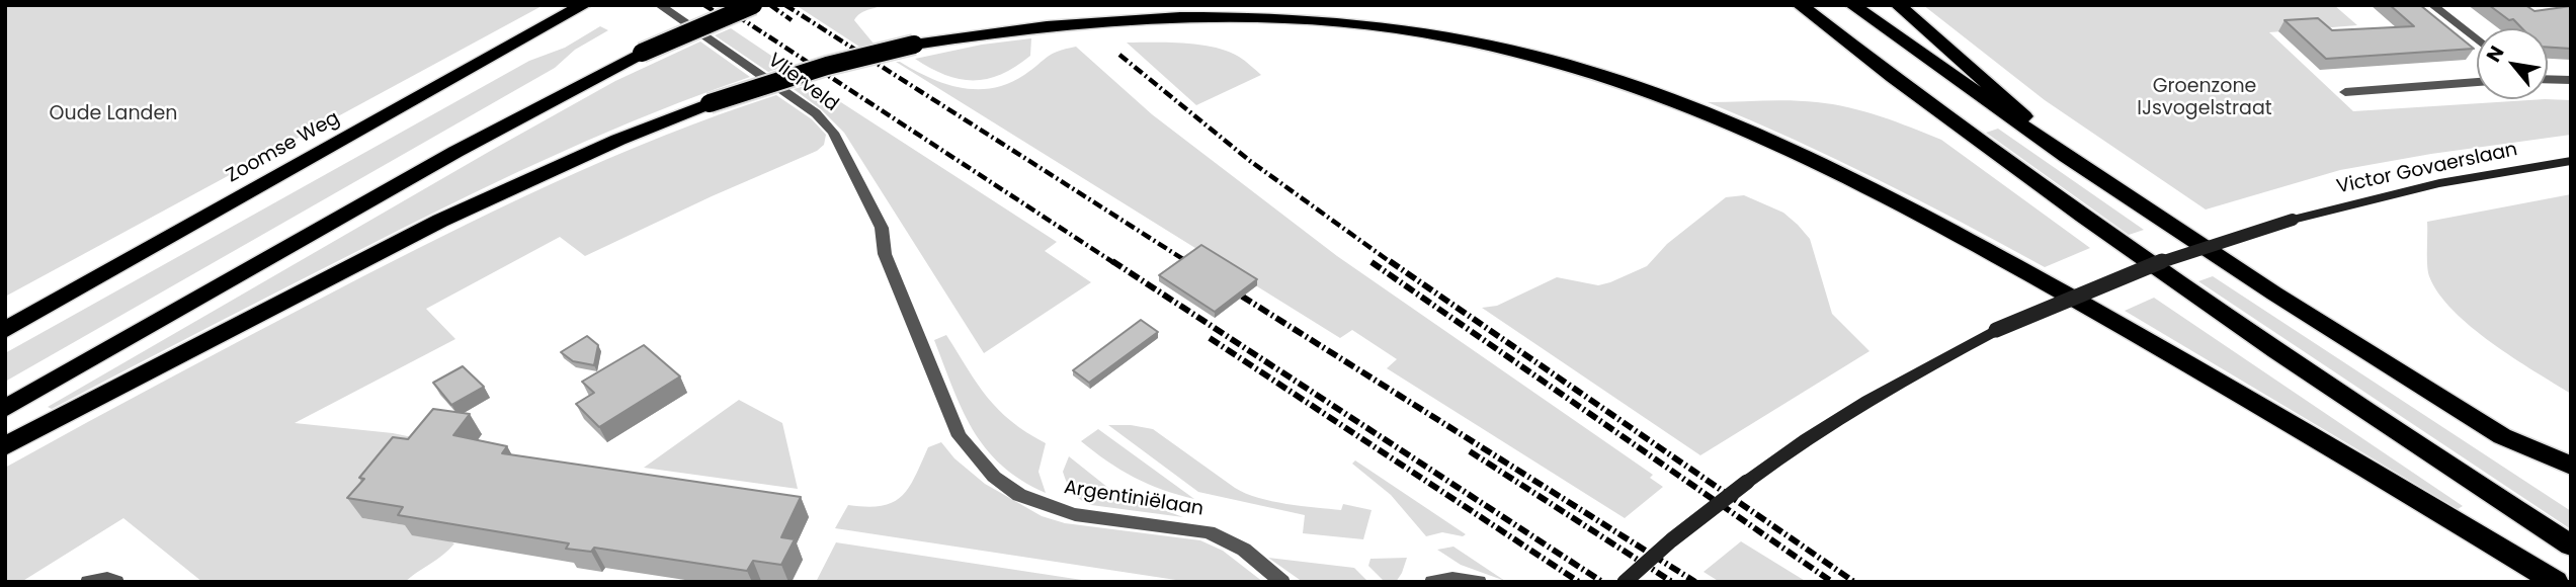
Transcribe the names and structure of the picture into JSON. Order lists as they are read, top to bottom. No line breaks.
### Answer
{"streets":{"highway":["Zoomse Weg"],"street":["Vlierveld","Victor Govaerslaan","Argentiniëlaan"]},"crossings":[["Vlierveld","Argentiniëlaan"]],"parks":["Groenzone IJsvogelstraat","Oude Landen"],"north":"top left"}
